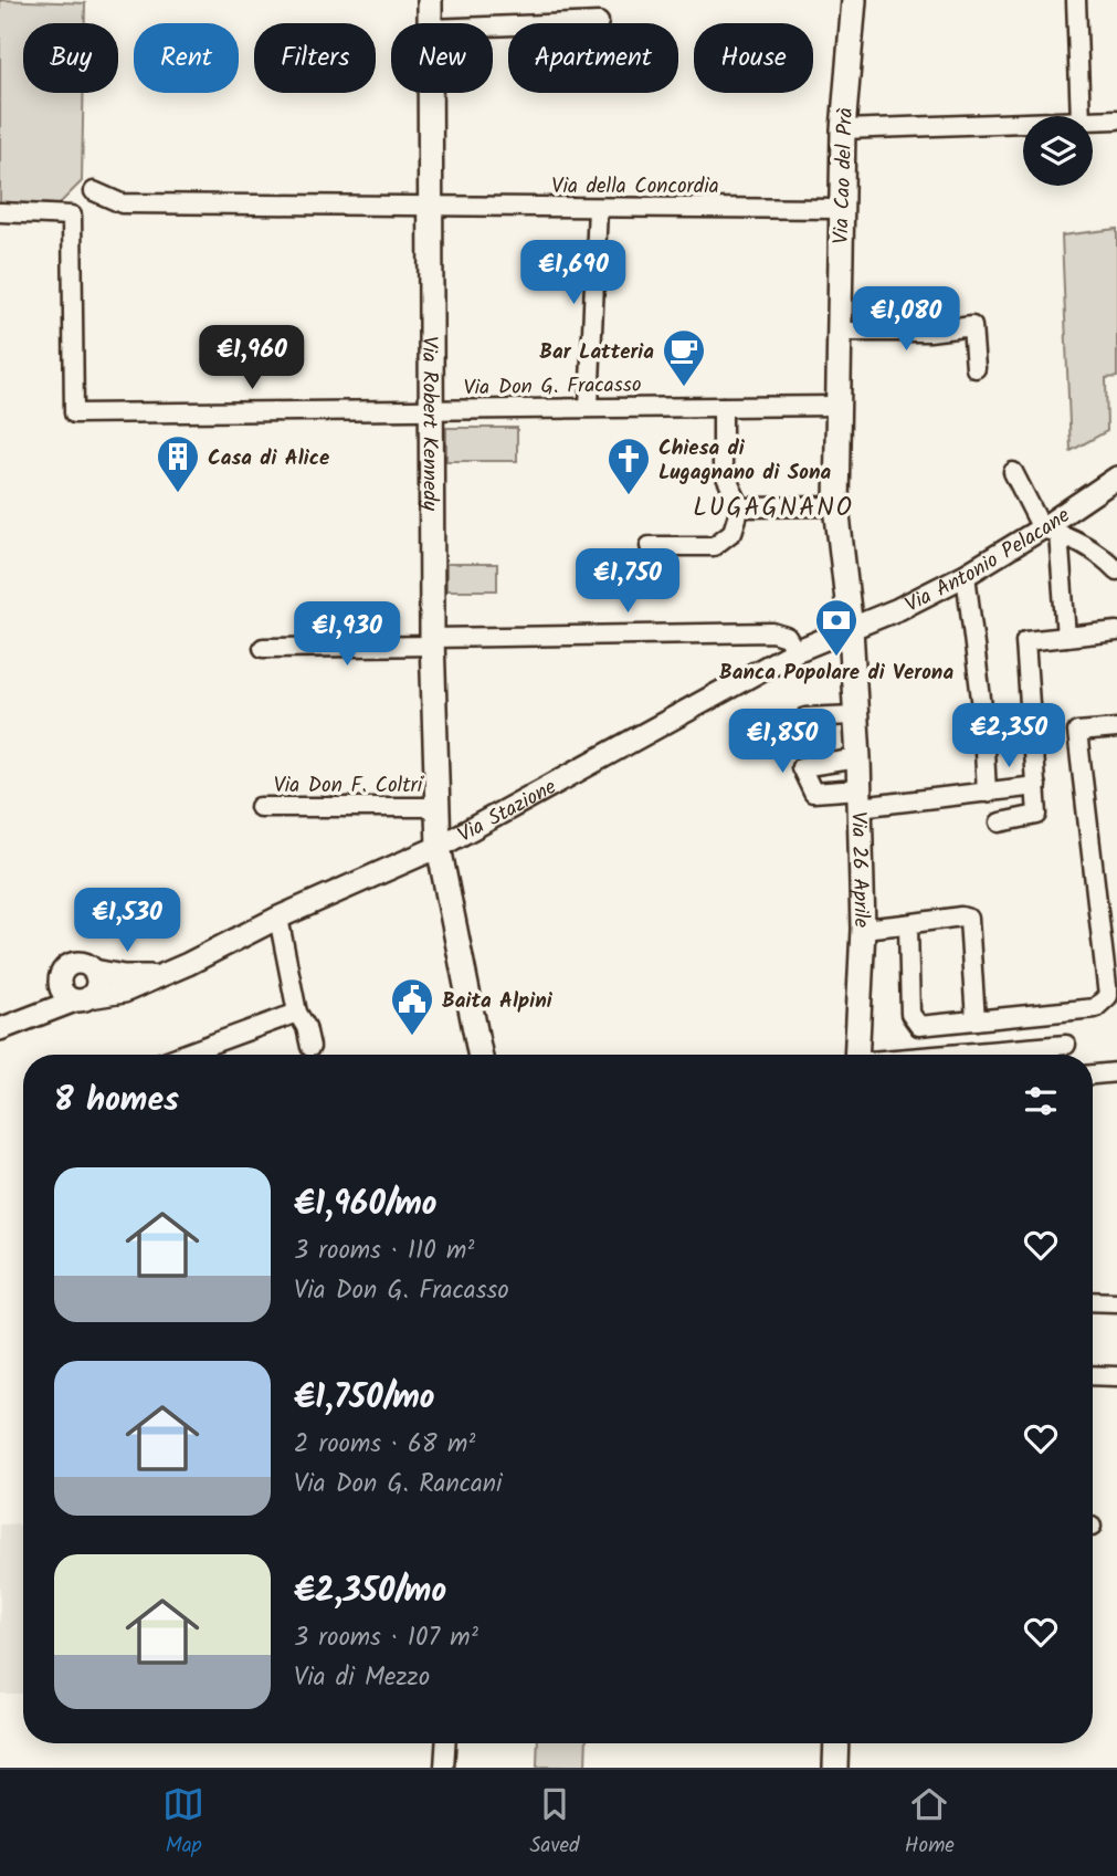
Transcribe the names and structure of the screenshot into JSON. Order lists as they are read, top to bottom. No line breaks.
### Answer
{"streets":{"main road":["Via Cao del Prà","Via Robert Kennedy","Via 26 Aprile"],"street":["Via della Concordia","Via Don G. Fracasso","Via Antonio Pelacane","Via Don F. Coltri","Via Stazione"]},"crossings":[["Via Cao del Prà","Via della Concordia"],["Via Cao del Prà","Via Don G. Fracasso"],["Via Cao del Prà","Via Antonio Pelacane"],["Via Cao del Prà","Via Stazione"],["Via Cao del Prà","Via 26 Aprile"],["Via della Concordia","Via Robert Kennedy"],["Via Don G. Fracasso","Via Robert Kennedy"],["Via Robert Kennedy","Via Don F. Coltri"],["Via Robert Kennedy","Via Stazione"],["Via Antonio Pelacane","Via Stazione"],["Via Antonio Pelacane","Via 26 Aprile"],["Via Stazione","Via 26 Aprile"]],"districts":["LUGAGNANO"],"places":{"cafe":["Bar Latteria"],"building":["Casa di Alice"],"church":["Chiesa di Lugagnano di Sona"],"bank":["Banca Popolare di Verona"],"public building":["Baita Alpini"]},"page":{"chip":["Buy","Rent","Filters","New","Apartment","House"],"price":["€1,690","€1,080","€1,960","€1,750","€1,930","€2,350","€1,850","€1,530"],"heading":"8 homes","list":[{"name":"€1,960/mo","note":"3 rooms · 110 m² · Via Don G. Fracasso"},{"name":"€1,750/mo","note":"2 rooms · 68 m² · Via Don G. Rancani"},{"name":"€2,350/mo","note":"3 rooms · 107 m² · Via di Mezzo"}],"tabs":["Map","Saved","Home"]}}
